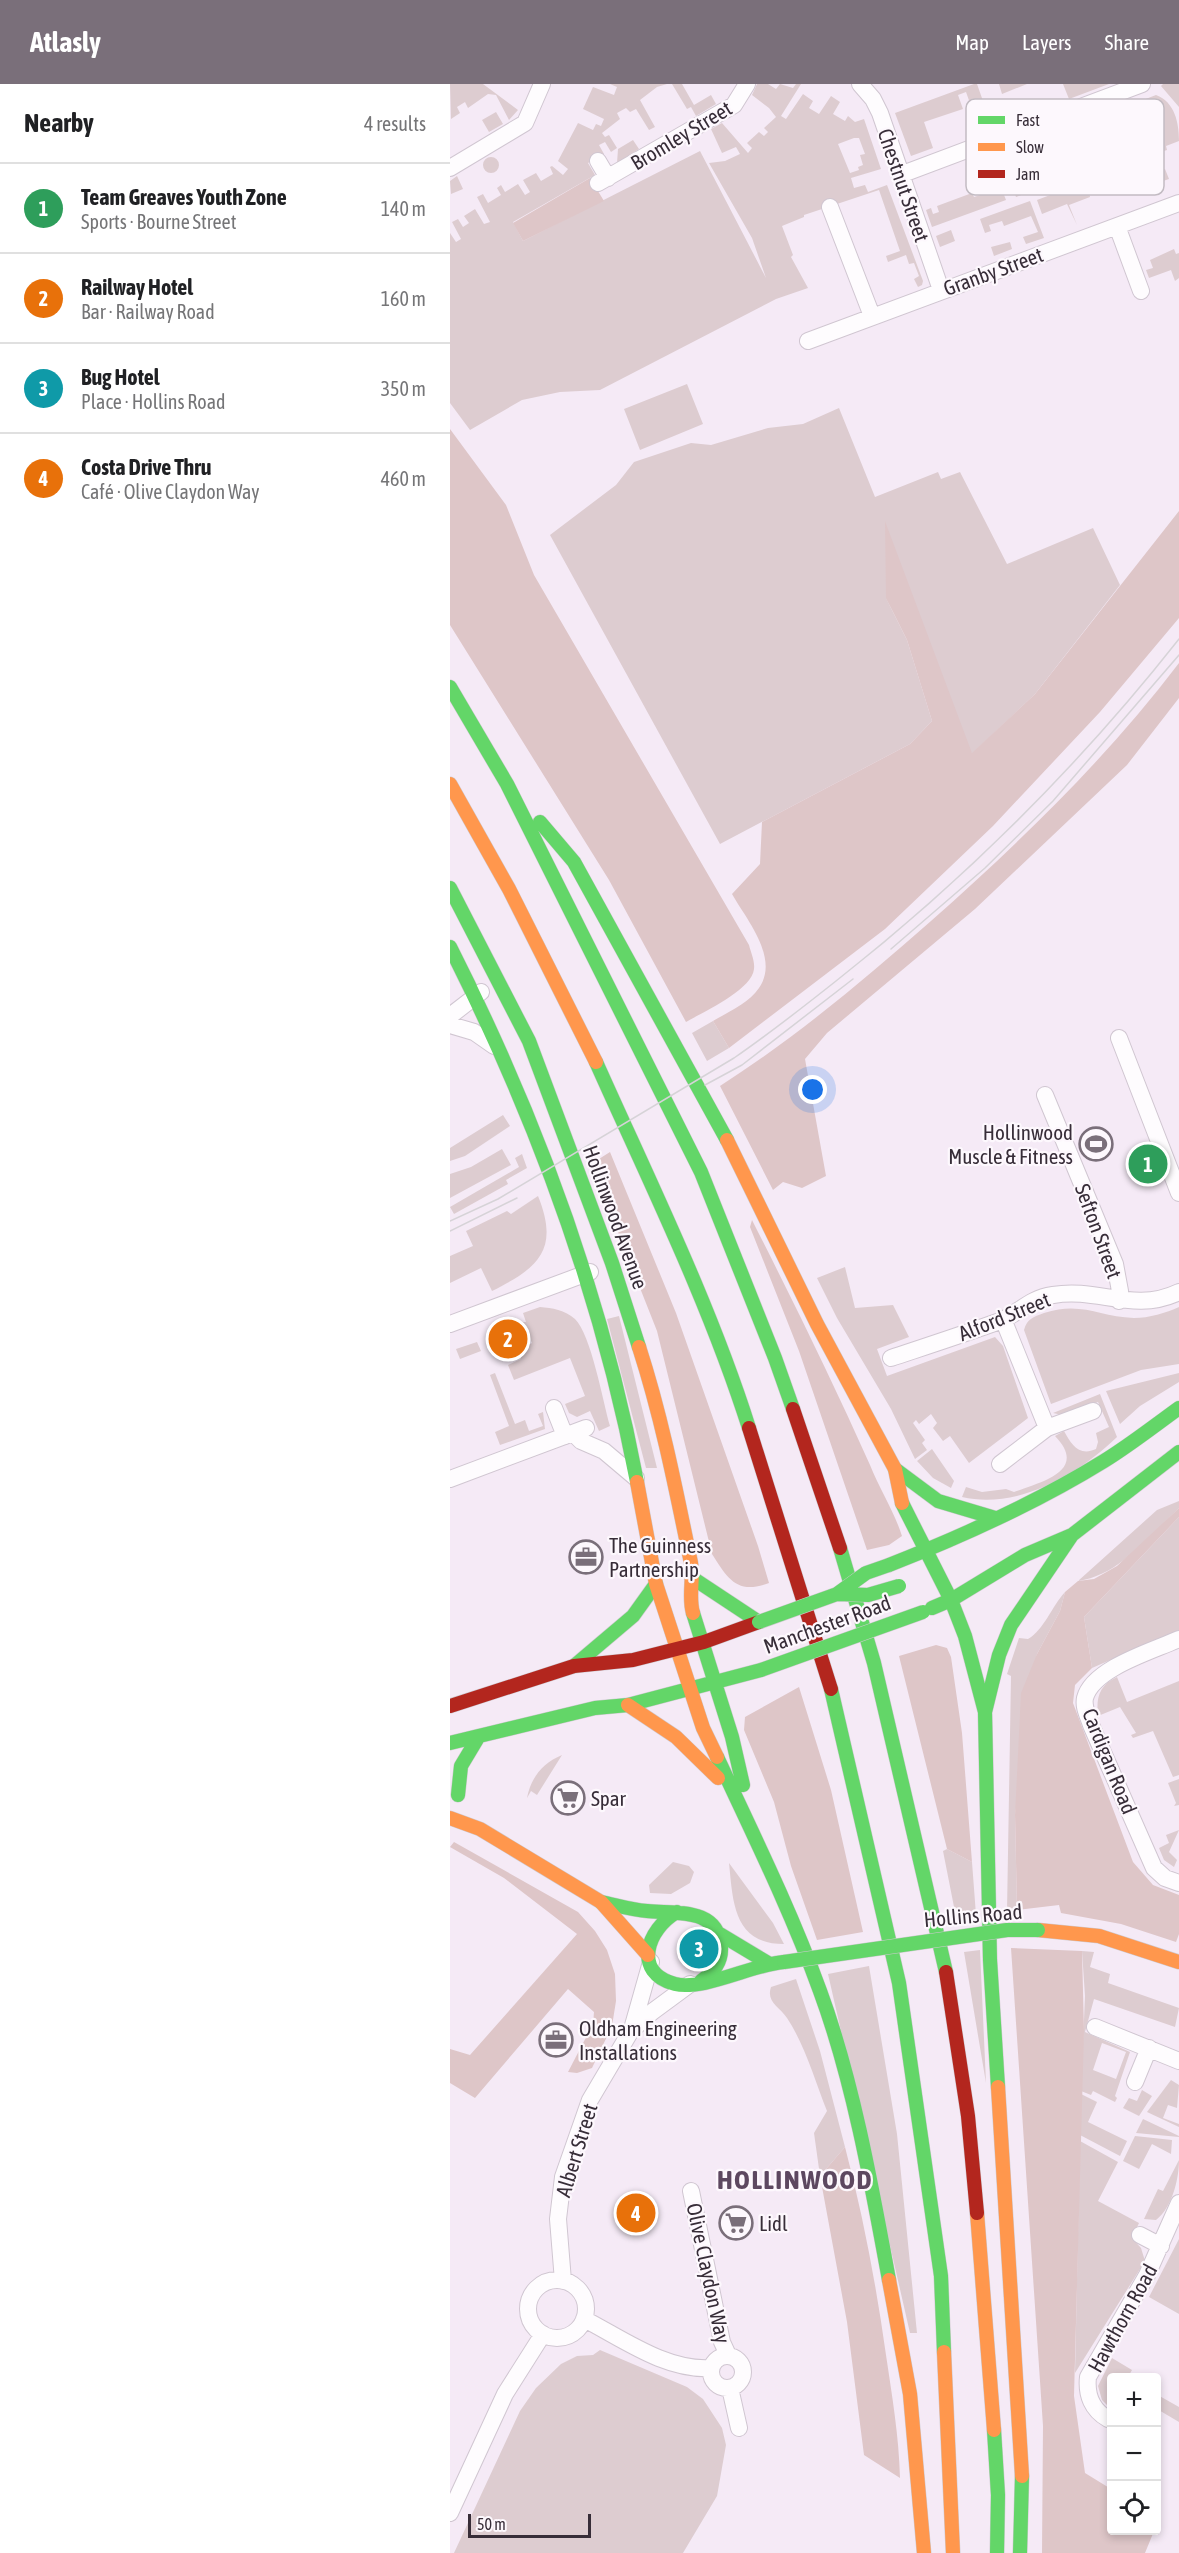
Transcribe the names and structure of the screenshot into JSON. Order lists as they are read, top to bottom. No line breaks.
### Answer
{"streets":{"main road":["Hollinwood Avenue","Manchester Road","Hollins Road"],"street":["Bromley Street","Chestnut Street","Granby Street","Sefton Street","Alford Street","Cardigan Road","Albert Street","Olive Claydon Way","Hawthorn Road"]},"crossings":[["Chestnut Street","Granby Street"],["Hollinwood Avenue","Manchester Road"],["Sefton Street","Alford Street"],["Hollins Road","Albert Street"],["Albert Street","Olive Claydon Way"]],"districts":["HOLLINWOOD"],"places":{"sports":["Hollinwood Muscle & Fitness"],"office":["The Guinness Partnership","Oldham Engineering Installations"],"supermarket":["Spar","Lidl"]},"legend":["Fast","Slow","Jam"],"scale_bar":"50 m","page":{"header":"Atlasly","nav":["Map","Layers","Share"],"heading":["Nearby","4 results"],"list":[{"mark":"1","name":"Team Greaves Youth Zone","note":"Sports · Bourne Street","value":"140 m"},{"mark":"2","name":"Railway Hotel","note":"Bar · Railway Road","value":"160 m"},{"mark":"3","name":"Bug Hotel","note":"Place · Hollins Road","value":"350 m"},{"mark":"4","name":"Costa Drive Thru","note":"Café · Olive Claydon Way","value":"460 m"}],"pins":["1","2","3","4"],"map_buttons":["+","−"],"scale":"50 m"}}
